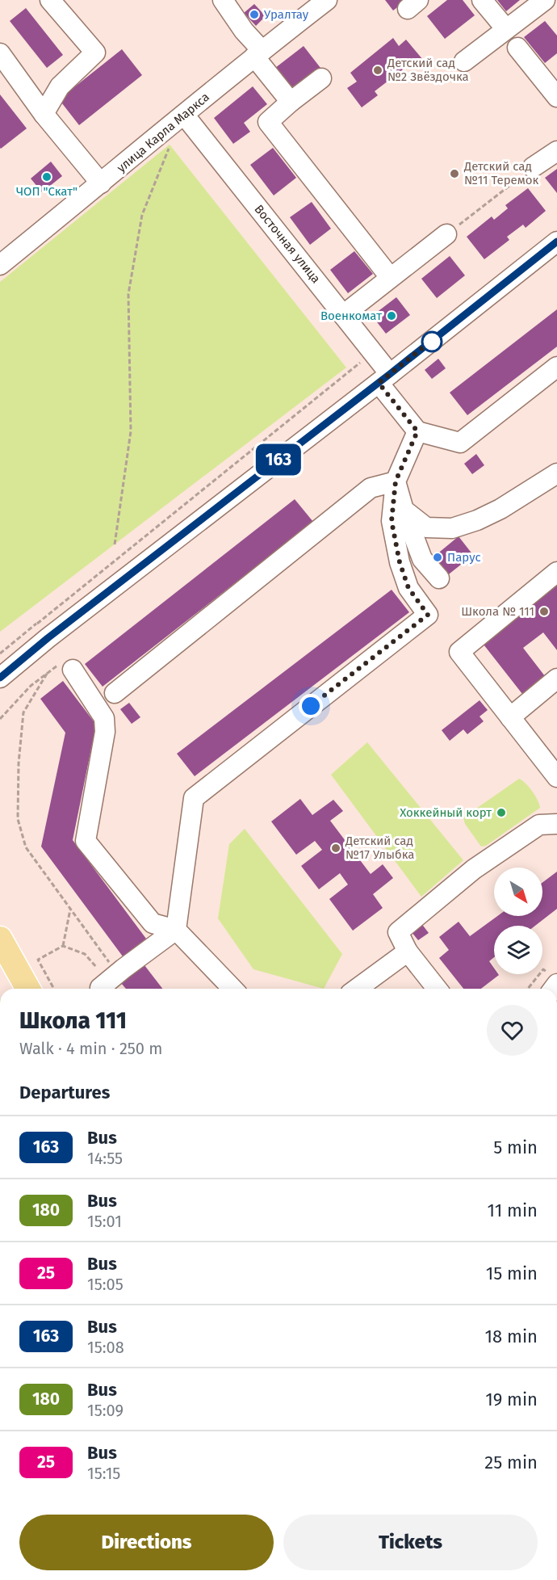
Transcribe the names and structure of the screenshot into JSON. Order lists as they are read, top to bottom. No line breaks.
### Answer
{"streets":{"street":["улица Карла Маркса","Восточная улица"]},"crossings":[["улица Карла Маркса","Восточная улица"]],"places":["Уралтау","Детский сад №2 Звёздочка","Детский сад №11 Теремок","ЧОП \"Скат\"","Военкомат","Парус","Школа № 111","Хоккейный корт","Детский сад №17 Улыбка"],"lines":["bus line 163"],"north":"bottom right","page":{"on_map":"163","heading":[["Школа 111","Walk · 4 min · 250 m"],"Departures"],"list":[{"mark":"163","name":"Bus","note":"14:55","value":"5 min"},{"mark":"180","name":"Bus","note":"15:01","value":"11 min"},{"mark":"25","name":"Bus","note":"15:05","value":"15 min"},{"mark":"163","name":"Bus","note":"15:08","value":"18 min"},{"mark":"180","name":"Bus","note":"15:09","value":"19 min"},{"mark":"25","name":"Bus","note":"15:15","value":"25 min"}],"buttons":["Directions","Tickets"]}}
